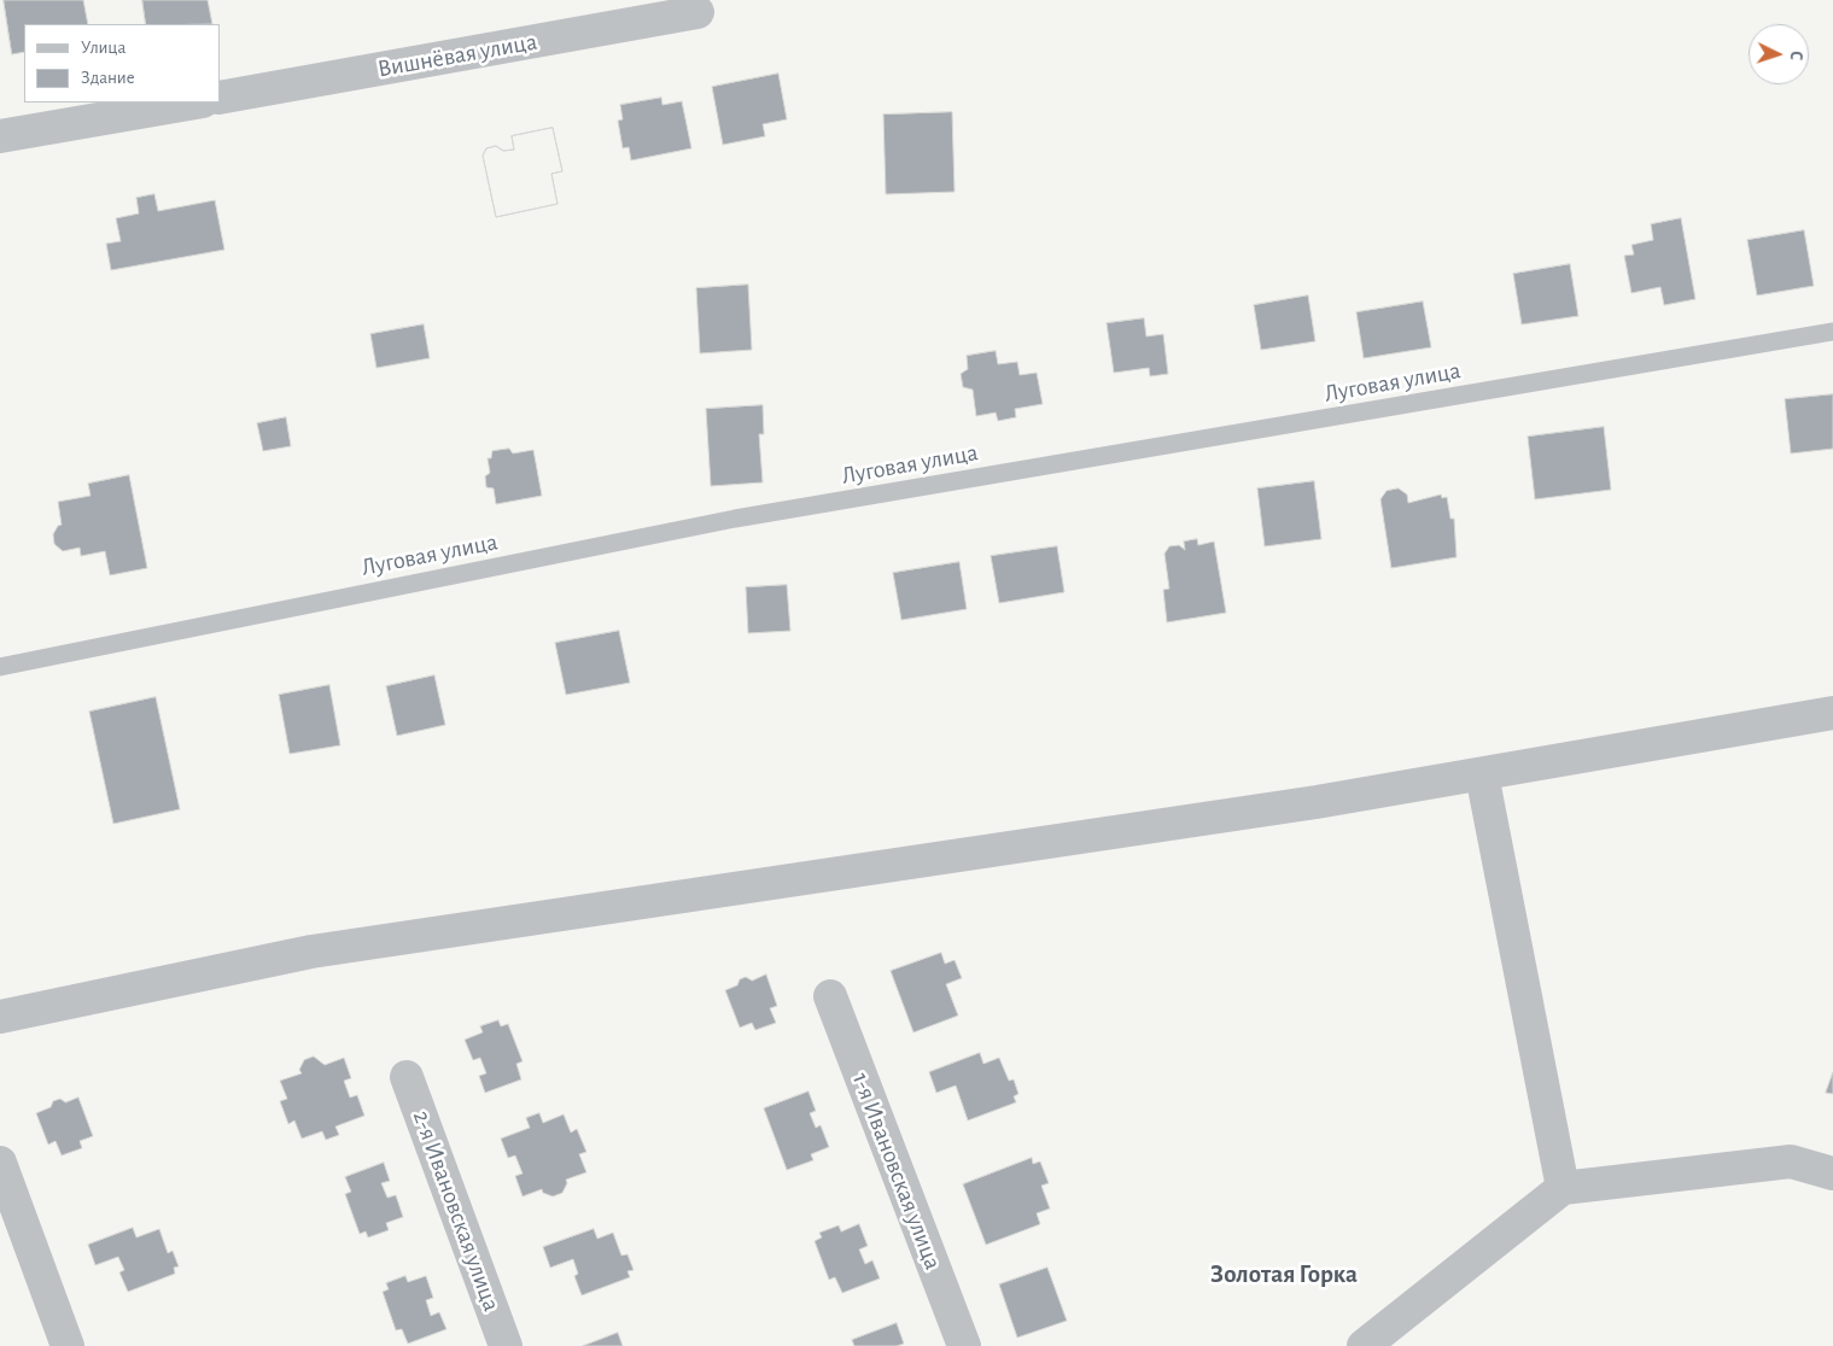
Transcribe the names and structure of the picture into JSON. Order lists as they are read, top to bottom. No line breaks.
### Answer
{"streets":{"street":["Вишнёвая улица","1-я Ивановская улица","2-я Ивановская улица"],"lane":["Луговая улица"]},"districts":["Золотая Горка"],"legend":["Улица","Здание"],"north":"right"}
